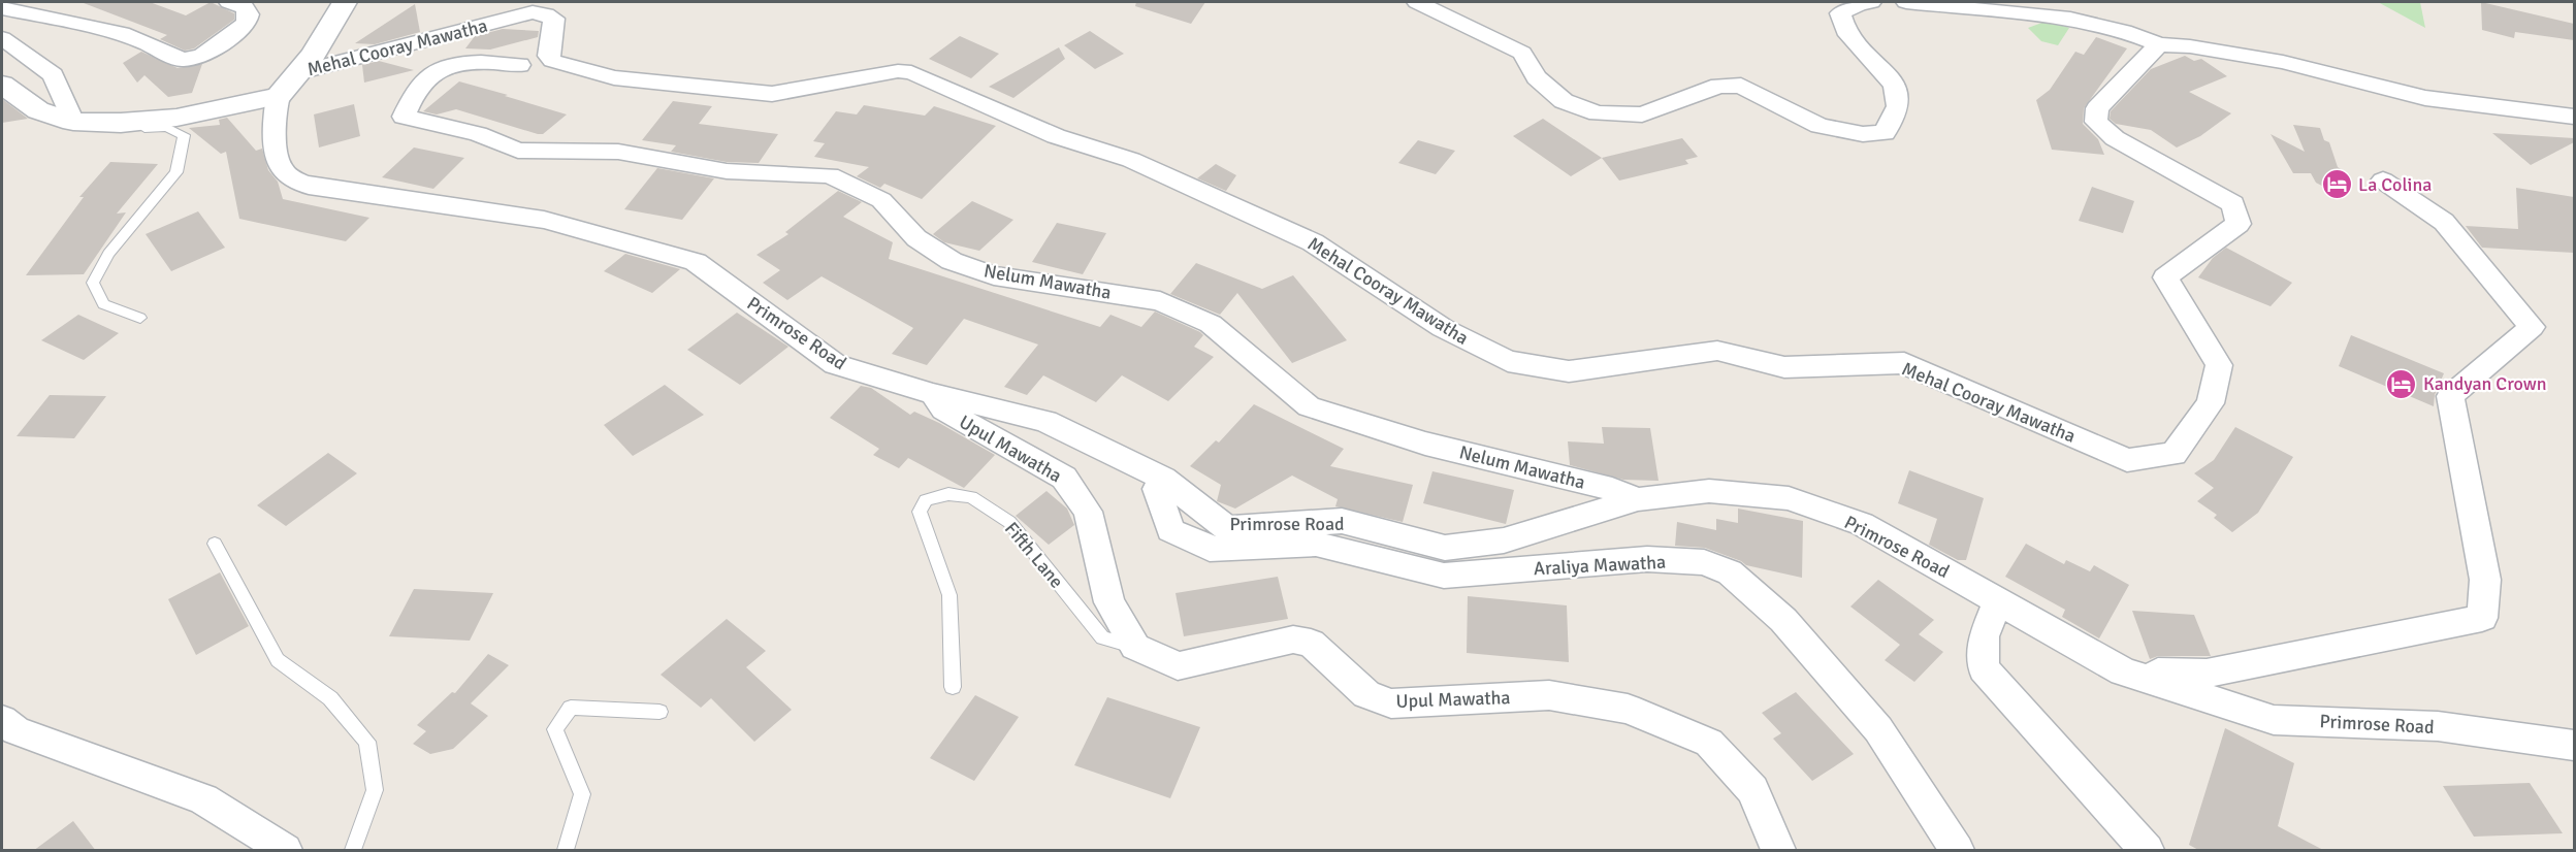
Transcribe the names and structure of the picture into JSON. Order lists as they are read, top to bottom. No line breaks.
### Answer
{"streets":{"street":["Mehal Cooray Mawatha","Nelum Mawatha","Primrose Road","Upul Mawatha","Araliya Mawatha"],"lane":["Fifth Lane"]},"crossings":[["Nelum Mawatha","Primrose Road"],["Primrose Road","Upul Mawatha"],["Primrose Road","Araliya Mawatha"],["Upul Mawatha","Fifth Lane"]],"places":{"hotel":["La Colina","Kandyan Crown"]}}
